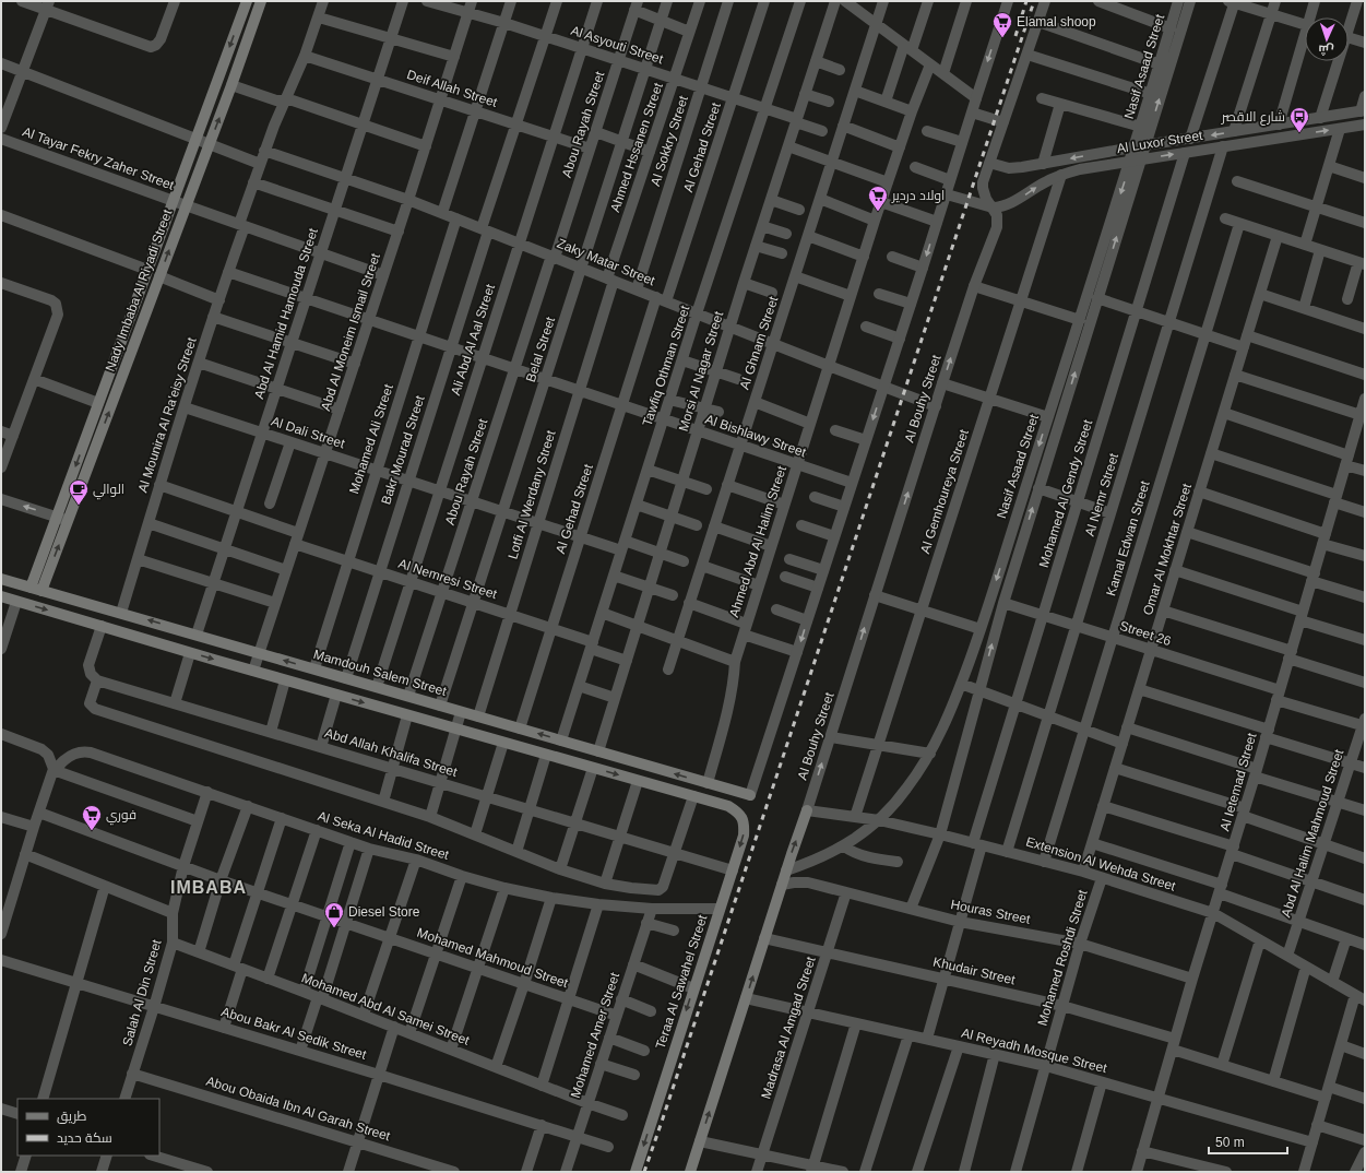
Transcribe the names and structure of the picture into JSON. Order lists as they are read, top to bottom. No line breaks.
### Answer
{"streets":{"main road":["Nady Imbaba Al Riyadi Street","Mamdouh Salem Street","Teraa Al Sawahel Street"],"street":["Al Asyouti Street","Nasif Asaad Street","Deif Allah Street","Abou Rayah Street","Al Sokkry Street","Al Luxor Street","Ahmed Hssanen Street","Al Gehad Street","Al Tayar Fekry Zaher Street","Zaky Matar Street","Abd Al Hamid Hamouda Street","Abd Al Moneim Ismail Street","Ali Abd Al Aal Street","Al Ghnam Street","Belal Street","Tawfiq Othman Street","Morsi Al Nagar Street","Al Bouhy Street","Al Mounira Al Ra'eisy Street","Al Dali Street","Al Bishlawy Street","Mohamed Ali Street","Bakr Mourad Street","Al Gemhoureya Street","Mohamed Al Gendy Street","Lotfi Al Werdany Street","Al Nemr Street","Kamal Edwan Street","Ahmed Abd Al Halim Street","Omar Al Mokhtar Street","Al Nemresi Street","Street 26","Abd Allah Khalifa Street","Al Ietemad Street","Abd Al Halim Mahmoud Street","Al Seka Al Hadid Street","Extension Al Wehda Street","Houras Street","Mohamed Mahmoud Street","Mohamed Roshdi Street","Khudair Street","Salah Al Din Street","Mohamed Abd Al Samei Street","Madrasa Al Amgad Street","Abou Bakr Al Sedik Street","Mohamed Amer Street","Al Reyadh Mosque Street","Abou Obaida Ibn Al Garah Street"]},"crossings":[["Al Asyouti Street","Abou Rayah Street"],["Al Asyouti Street","Al Sokkry Street"],["Al Asyouti Street","Ahmed Hssanen Street"],["Al Asyouti Street","Al Gehad Street"],["Al Asyouti Street","Abd Al Moneim Ismail Street"],["Al Asyouti Street","Ali Abd Al Aal Street"],["Al Asyouti Street","Belal Street"],["Al Asyouti Street","Tawfiq Othman Street"],["Al Asyouti Street","Morsi Al Nagar Street"],["Al Asyouti Street","Bakr Mourad Street"],["Nasif Asaad Street","Al Luxor Street"],["Nasif Asaad Street","Street 26"],["Nasif Asaad Street","Extension Al Wehda Street"],["Nasif Asaad Street","Houras Street"],["Deif Allah Street","Abou Rayah Street"],["Deif Allah Street","Abd Al Hamid Hamouda Street"],["Deif Allah Street","Abd Al Moneim Ismail Street"],["Deif Allah Street","Ali Abd Al Aal Street"],["Deif Allah Street","Al Mounira Al Ra'eisy Street"],["Deif Allah Street","Bakr Mourad Street"],["Abou Rayah Street","Zaky Matar Street"],["Abou Rayah Street","Al Dali Street"],["Abou Rayah Street","Al Bishlawy Street"],["Abou Rayah Street","Al Nemresi Street"],["Abou Rayah Street","Mamdouh Salem Street"],["Al Sokkry Street","Zaky Matar Street"],["Al Luxor Street","Al Bouhy Street"],["Al Luxor Street","Al Gemhoureya Street"],["Al Luxor Street","Mohamed Al Gendy Street"],["Al Luxor Street","Al Nemr Street"],["Ahmed Hssanen Street","Zaky Matar Street"],["Ahmed Hssanen Street","Lotfi Al Werdany Street"],["Al Gehad Street","Zaky Matar Street"],["Al Gehad Street","Al Dali Street"],["Al Gehad Street","Al Bishlawy Street"],["Al Gehad Street","Al Nemresi Street"],["Al Gehad Street","Mamdouh Salem Street"],["Al Tayar Fekry Zaher Street","Nady Imbaba Al Riyadi Street"],["Al Tayar Fekry Zaher Street","Abd Al Hamid Hamouda Street"],["Al Tayar Fekry Zaher Street","Abd Al Moneim Ismail Street"],["Al Tayar Fekry Zaher Street","Al Mounira Al Ra'eisy Street"],["Zaky Matar Street","Abd Al Hamid Hamouda Street"],["Zaky Matar Street","Abd Al Moneim Ismail Street"],["Zaky Matar Street","Ali Abd Al Aal Street"],["Zaky Matar Street","Al Ghnam Street"],["Zaky Matar Street","Belal Street"],["Zaky Matar Street","Tawfiq Othman Street"],["Zaky Matar Street","Morsi Al Nagar Street"],["Zaky Matar Street","Al Bouhy Street"],["Zaky Matar Street","Al Mounira Al Ra'eisy Street"],["Zaky Matar Street","Mohamed Ali Street"],["Zaky Matar Street","Bakr Mourad Street"],["Zaky Matar Street","Lotfi Al Werdany Street"],["Zaky Matar Street","Ahmed Abd Al Halim Street"],["Nady Imbaba Al Riyadi Street","Mamdouh Salem Street"],["Abd Al Hamid Hamouda Street","Al Dali Street"],["Abd Al Hamid Hamouda Street","Al Bishlawy Street"],["Abd Al Hamid Hamouda Street","Al Nemresi Street"],["Abd Al Hamid Hamouda Street","Mamdouh Salem Street"],["Abd Al Moneim Ismail Street","Al Dali Street"],["Abd Al Moneim Ismail Street","Al Bishlawy Street"],["Abd Al Moneim Ismail Street","Al Nemresi Street"],["Abd Al Moneim Ismail Street","Mamdouh Salem Street"],["Ali Abd Al Aal Street","Al Dali Street"],["Ali Abd Al Aal Street","Al Bishlawy Street"],["Ali Abd Al Aal Street","Al Nemresi Street"],["Ali Abd Al Aal Street","Mamdouh Salem Street"],["Al Ghnam Street","Al Bishlawy Street"],["Belal Street","Al Dali Street"],["Belal Street","Al Bishlawy Street"],["Belal Street","Al Nemresi Street"],["Belal Street","Mamdouh Salem Street"],["Tawfiq Othman Street","Al Dali Street"],["Tawfiq Othman Street","Al Bishlawy Street"],["Tawfiq Othman Street","Al Nemresi Street"],["Tawfiq Othman Street","Mamdouh Salem Street"],["Morsi Al Nagar Street","Al Dali Street"],["Morsi Al Nagar Street","Al Bishlawy Street"],["Morsi Al Nagar Street","Al Nemresi Street"],["Morsi Al Nagar Street","Mamdouh Salem Street"],["Al Bouhy Street","Extension Al Wehda Street"],["Al Mounira Al Ra'eisy Street","Al Dali Street"],["Al Mounira Al Ra'eisy Street","Al Bishlawy Street"],["Al Mounira Al Ra'eisy Street","Al Nemresi Street"],["Al Mounira Al Ra'eisy Street","Mamdouh Salem Street"],["Al Dali Street","Mohamed Ali Street"],["Al Dali Street","Bakr Mourad Street"],["Al Dali Street","Lotfi Al Werdany Street"],["Al Bishlawy Street","Mohamed Ali Street"],["Al Bishlawy Street","Bakr Mourad Street"],["Al Bishlawy Street","Lotfi Al Werdany Street"],["Al Bishlawy Street","Ahmed Abd Al Halim Street"],["Mohamed Ali Street","Al Nemresi Street"],["Mohamed Ali Street","Mamdouh Salem Street"],["Bakr Mourad Street","Al Nemresi Street"],["Bakr Mourad Street","Mamdouh Salem Street"],["Al Gemhoureya Street","Extension Al Wehda Street"],["Mohamed Al Gendy Street","Street 26"],["Mohamed Al Gendy Street","Extension Al Wehda Street"],["Mohamed Al Gendy Street","Houras Street"],["Mohamed Al Gendy Street","Khudair Street"],["Mohamed Al Gendy Street","Al Reyadh Mosque Street"],["Lotfi Al Werdany Street","Al Nemresi Street"],["Lotfi Al Werdany Street","Mamdouh Salem Street"],["Al Nemr Street","Street 26"],["Al Nemr Street","Extension Al Wehda Street"],["Kamal Edwan Street","Street 26"],["Kamal Edwan Street","Extension Al Wehda Street"],["Ahmed Abd Al Halim Street","Mamdouh Salem Street"],["Omar Al Mokhtar Street","Street 26"],["Omar Al Mokhtar Street","Extension Al Wehda Street"],["Street 26","Al Ietemad Street"],["Street 26","Abd Al Halim Mahmoud Street"],["Abd Allah Khalifa Street","Teraa Al Sawahel Street"],["Al Ietemad Street","Extension Al Wehda Street"],["Al Ietemad Street","Houras Street"],["Al Ietemad Street","Khudair Street"],["Al Ietemad Street","Al Reyadh Mosque Street"],["Abd Al Halim Mahmoud Street","Extension Al Wehda Street"],["Al Seka Al Hadid Street","Teraa Al Sawahel Street"],["Al Seka Al Hadid Street","Salah Al Din Street"],["Al Seka Al Hadid Street","Mohamed Amer Street"],["Extension Al Wehda Street","Mohamed Roshdi Street"],["Houras Street","Mohamed Roshdi Street"],["Houras Street","Madrasa Al Amgad Street"],["Mohamed Mahmoud Street","Salah Al Din Street"],["Mohamed Mahmoud Street","Mohamed Amer Street"],["Mohamed Roshdi Street","Khudair Street"],["Mohamed Roshdi Street","Al Reyadh Mosque Street"],["Khudair Street","Madrasa Al Amgad Street"],["Salah Al Din Street","Mohamed Abd Al Samei Street"],["Salah Al Din Street","Abou Bakr Al Sedik Street"],["Salah Al Din Street","Abou Obaida Ibn Al Garah Street"],["Mohamed Abd Al Samei Street","Mohamed Amer Street"],["Madrasa Al Amgad Street","Al Reyadh Mosque Street"],["Abou Bakr Al Sedik Street","Mohamed Amer Street"]],"districts":["IMBABA"],"places":{"supermarket":["Elamal shoop","اولاد دردير","فوري"],"bus stop":["شارع الاقصر"],"cafe":["الوالي"],"shop":["Diesel Store"]},"legend":["طريق","سكة حديد"],"scale_bar":"50 m","north":"bottom"}
